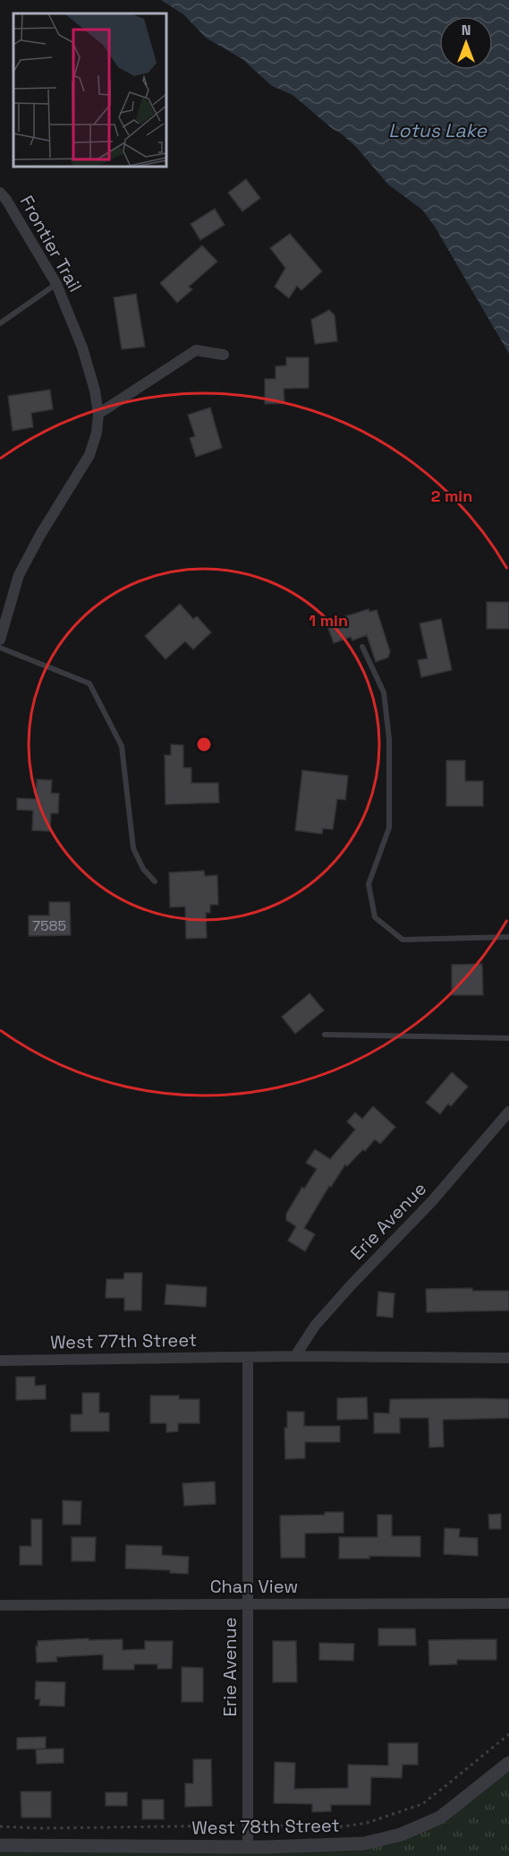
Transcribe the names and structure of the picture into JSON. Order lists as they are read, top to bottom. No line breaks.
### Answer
{"streets":{"street":["Frontier Trail","Erie Avenue","West 77th Street","Chan View","West 78th Street"]},"crossings":[["Erie Avenue","West 77th Street"],["Erie Avenue","Chan View"],["Erie Avenue","West 78th Street"]],"water":["Lotus Lake"],"house_numbers":["7585"],"north":"top","rings":["2 min","1 min"]}
